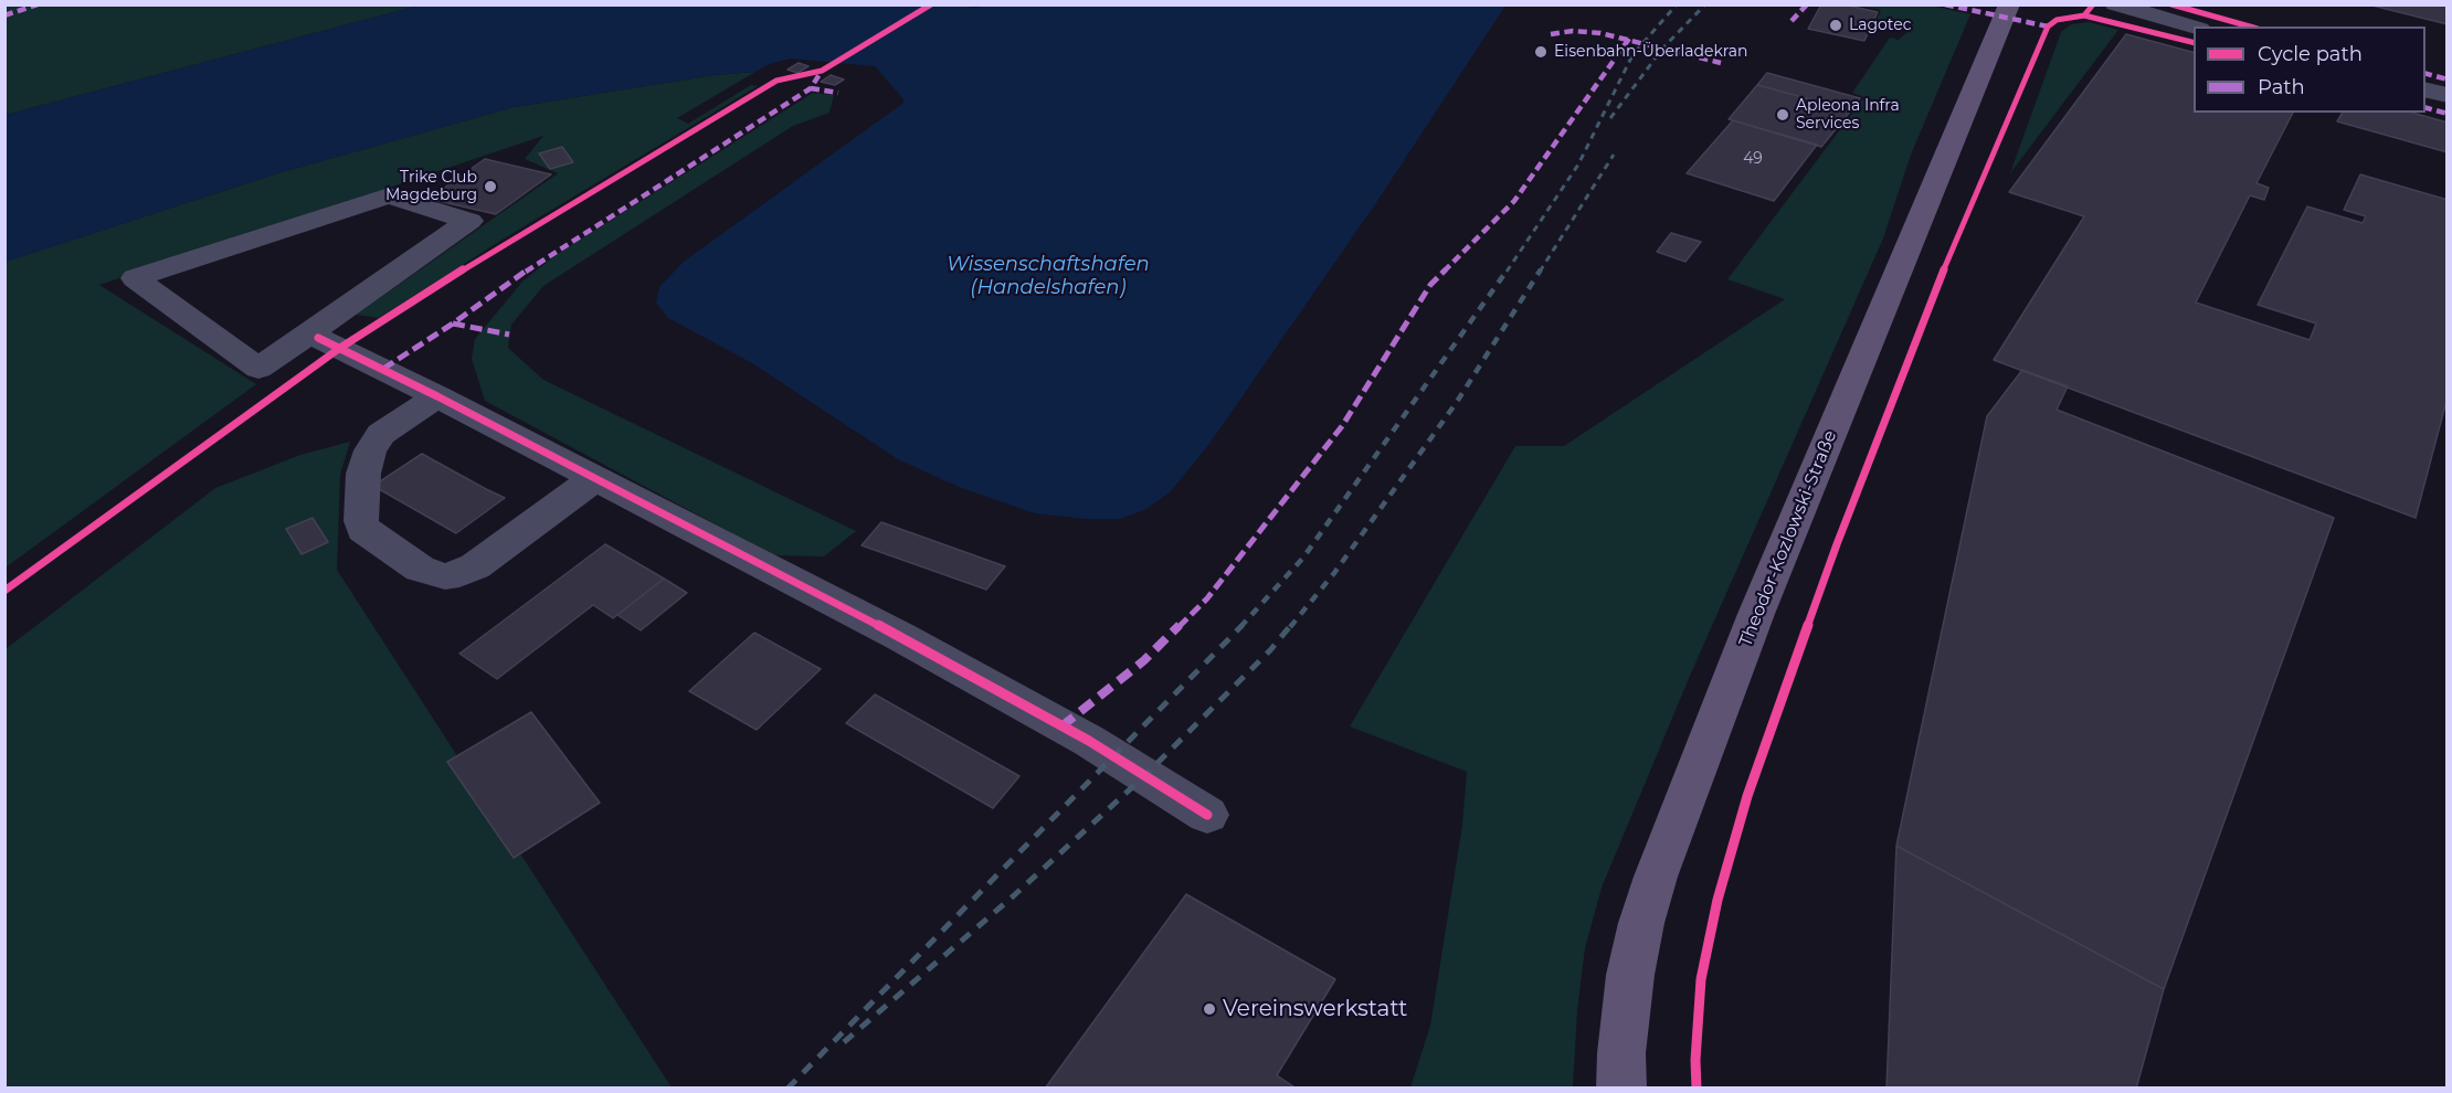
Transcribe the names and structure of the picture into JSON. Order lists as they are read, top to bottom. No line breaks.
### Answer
{"streets":{"main road":["Theodor-Kozlowski-Straße"]},"water":["Wissenschaftshafen (Handelshafen)"],"places":["Lagotec","Eisenbahn-Überladekran","Apleona Infra Services","Trike Club Magdeburg","Vereinswerkstatt"],"house_numbers":["49"],"legend":["Cycle path","Path"]}
